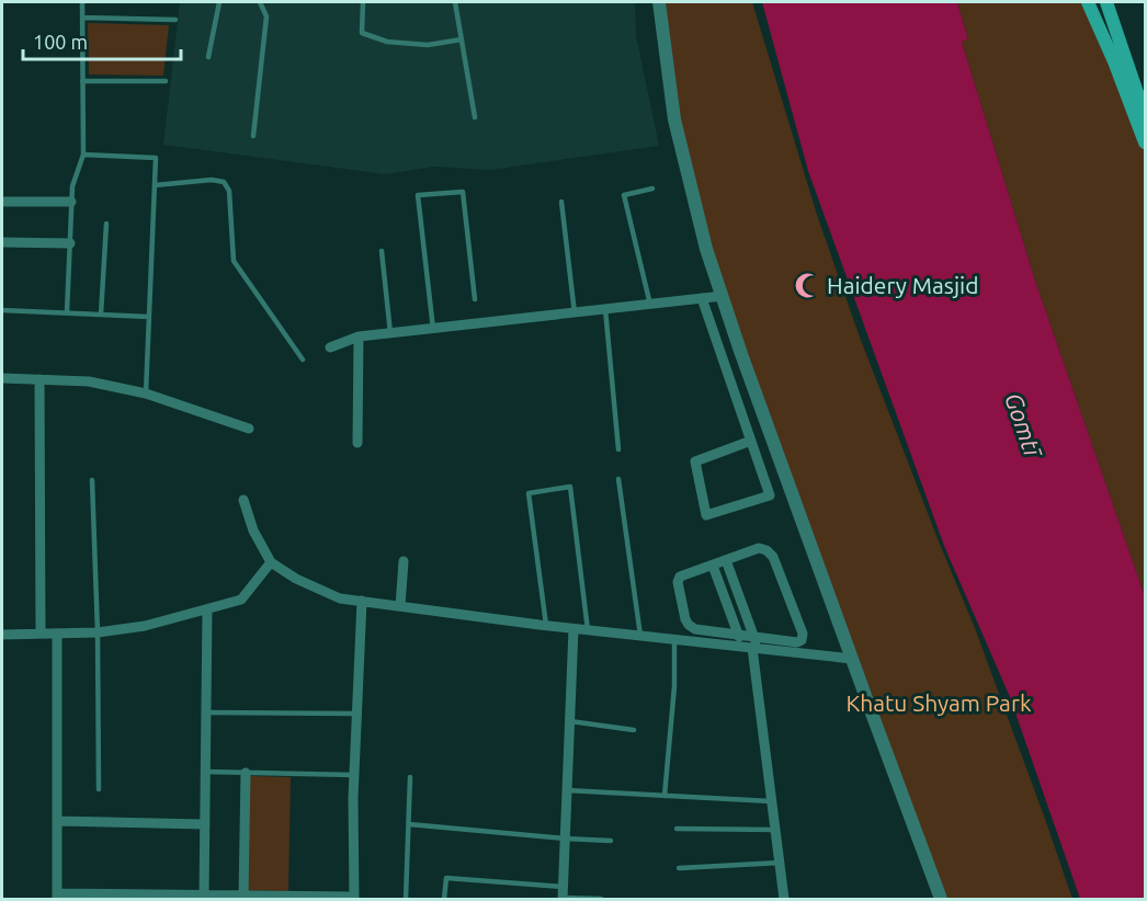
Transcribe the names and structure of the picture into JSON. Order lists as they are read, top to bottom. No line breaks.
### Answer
{"water":["Gomtī"],"parks":["Khatu Shyam Park"],"places":{"mosque":["Haidery Masjid"]},"scale_bar":"100 m"}
